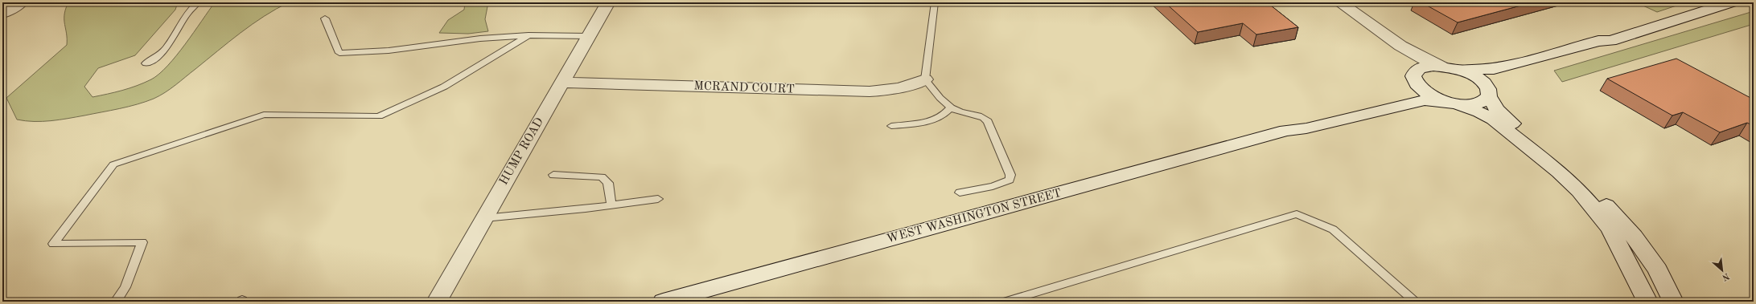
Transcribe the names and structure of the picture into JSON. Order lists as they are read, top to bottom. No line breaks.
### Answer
{"streets":{"street":["MCRAND COURT","HUMP ROAD","WEST WASHINGTON STREET"]},"crossings":[["MCRAND COURT","HUMP ROAD"]],"north":"bottom right"}
